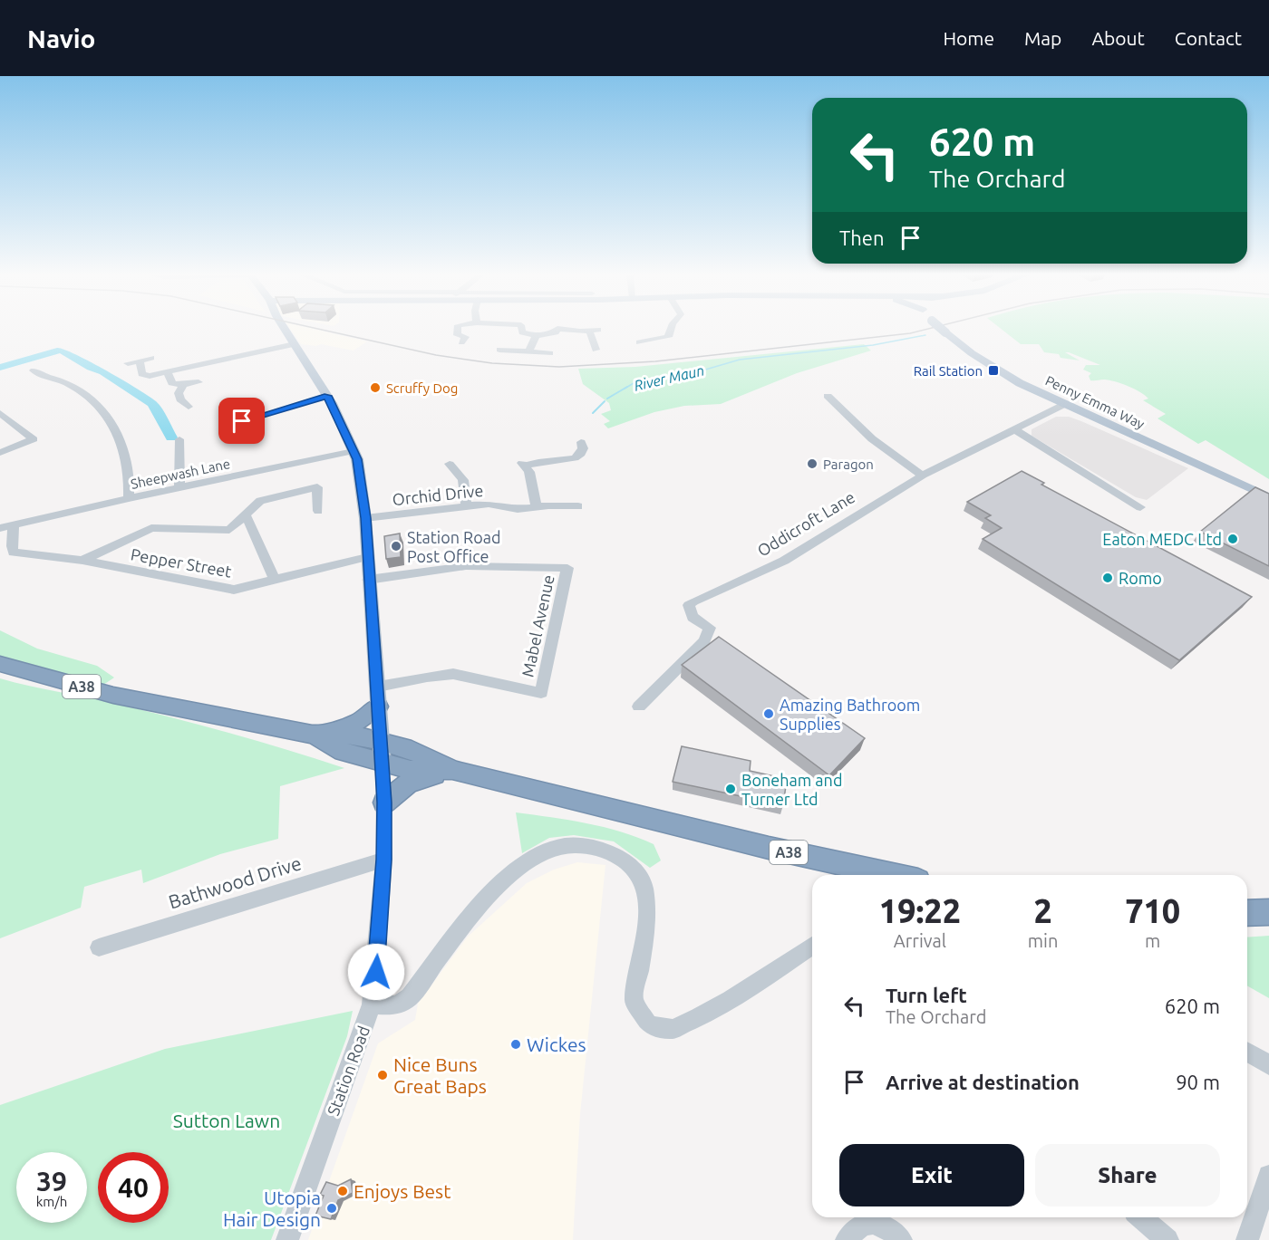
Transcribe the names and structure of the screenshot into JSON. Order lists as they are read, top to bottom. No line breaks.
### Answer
{"streets":{"highway":["A38"],"main road":["Penny Emma Way","Station Road"],"street":["Sheepwash Lane","Orchid Drive","Oddicroft Lane","Pepper Street","Mabel Avenue","Bathwood Drive"]},"crossings":[["Penny Emma Way","Oddicroft Lane"],["Sheepwash Lane","Pepper Street"],["Sheepwash Lane","Station Road"],["Orchid Drive","Station Road"],["Pepper Street","Station Road"],["Mabel Avenue","Station Road"],["A38","Station Road"],["Bathwood Drive","Station Road"]],"water":["River Maun"],"parks":["Sutton Lawn"],"places":{"transit":["Rail Station"],"other":["Scruffy Dog","Paragon","Eaton MEDC Ltd","Station Road Post Office","Romo","Amazing Bathroom Supplies","Boneham and Turner Ltd","Wickes","Nice Buns Great Baps","Enjoys Best","Utopia Hair Design"]},"page":{"header":"Navio","nav":["Home","Map","About","Contact"],"turn":["620 m","The Orchard"],"then":"Then","eta":["19:22","Arrival","2","min","710","m"],"list":[{"name":"Turn left","note":"The Orchard","value":"620 m"},{"name":"Arrive at destination","value":"90 m"}],"buttons":["Exit","Share"],"speed":"39 km/h","limit":"40"}}
